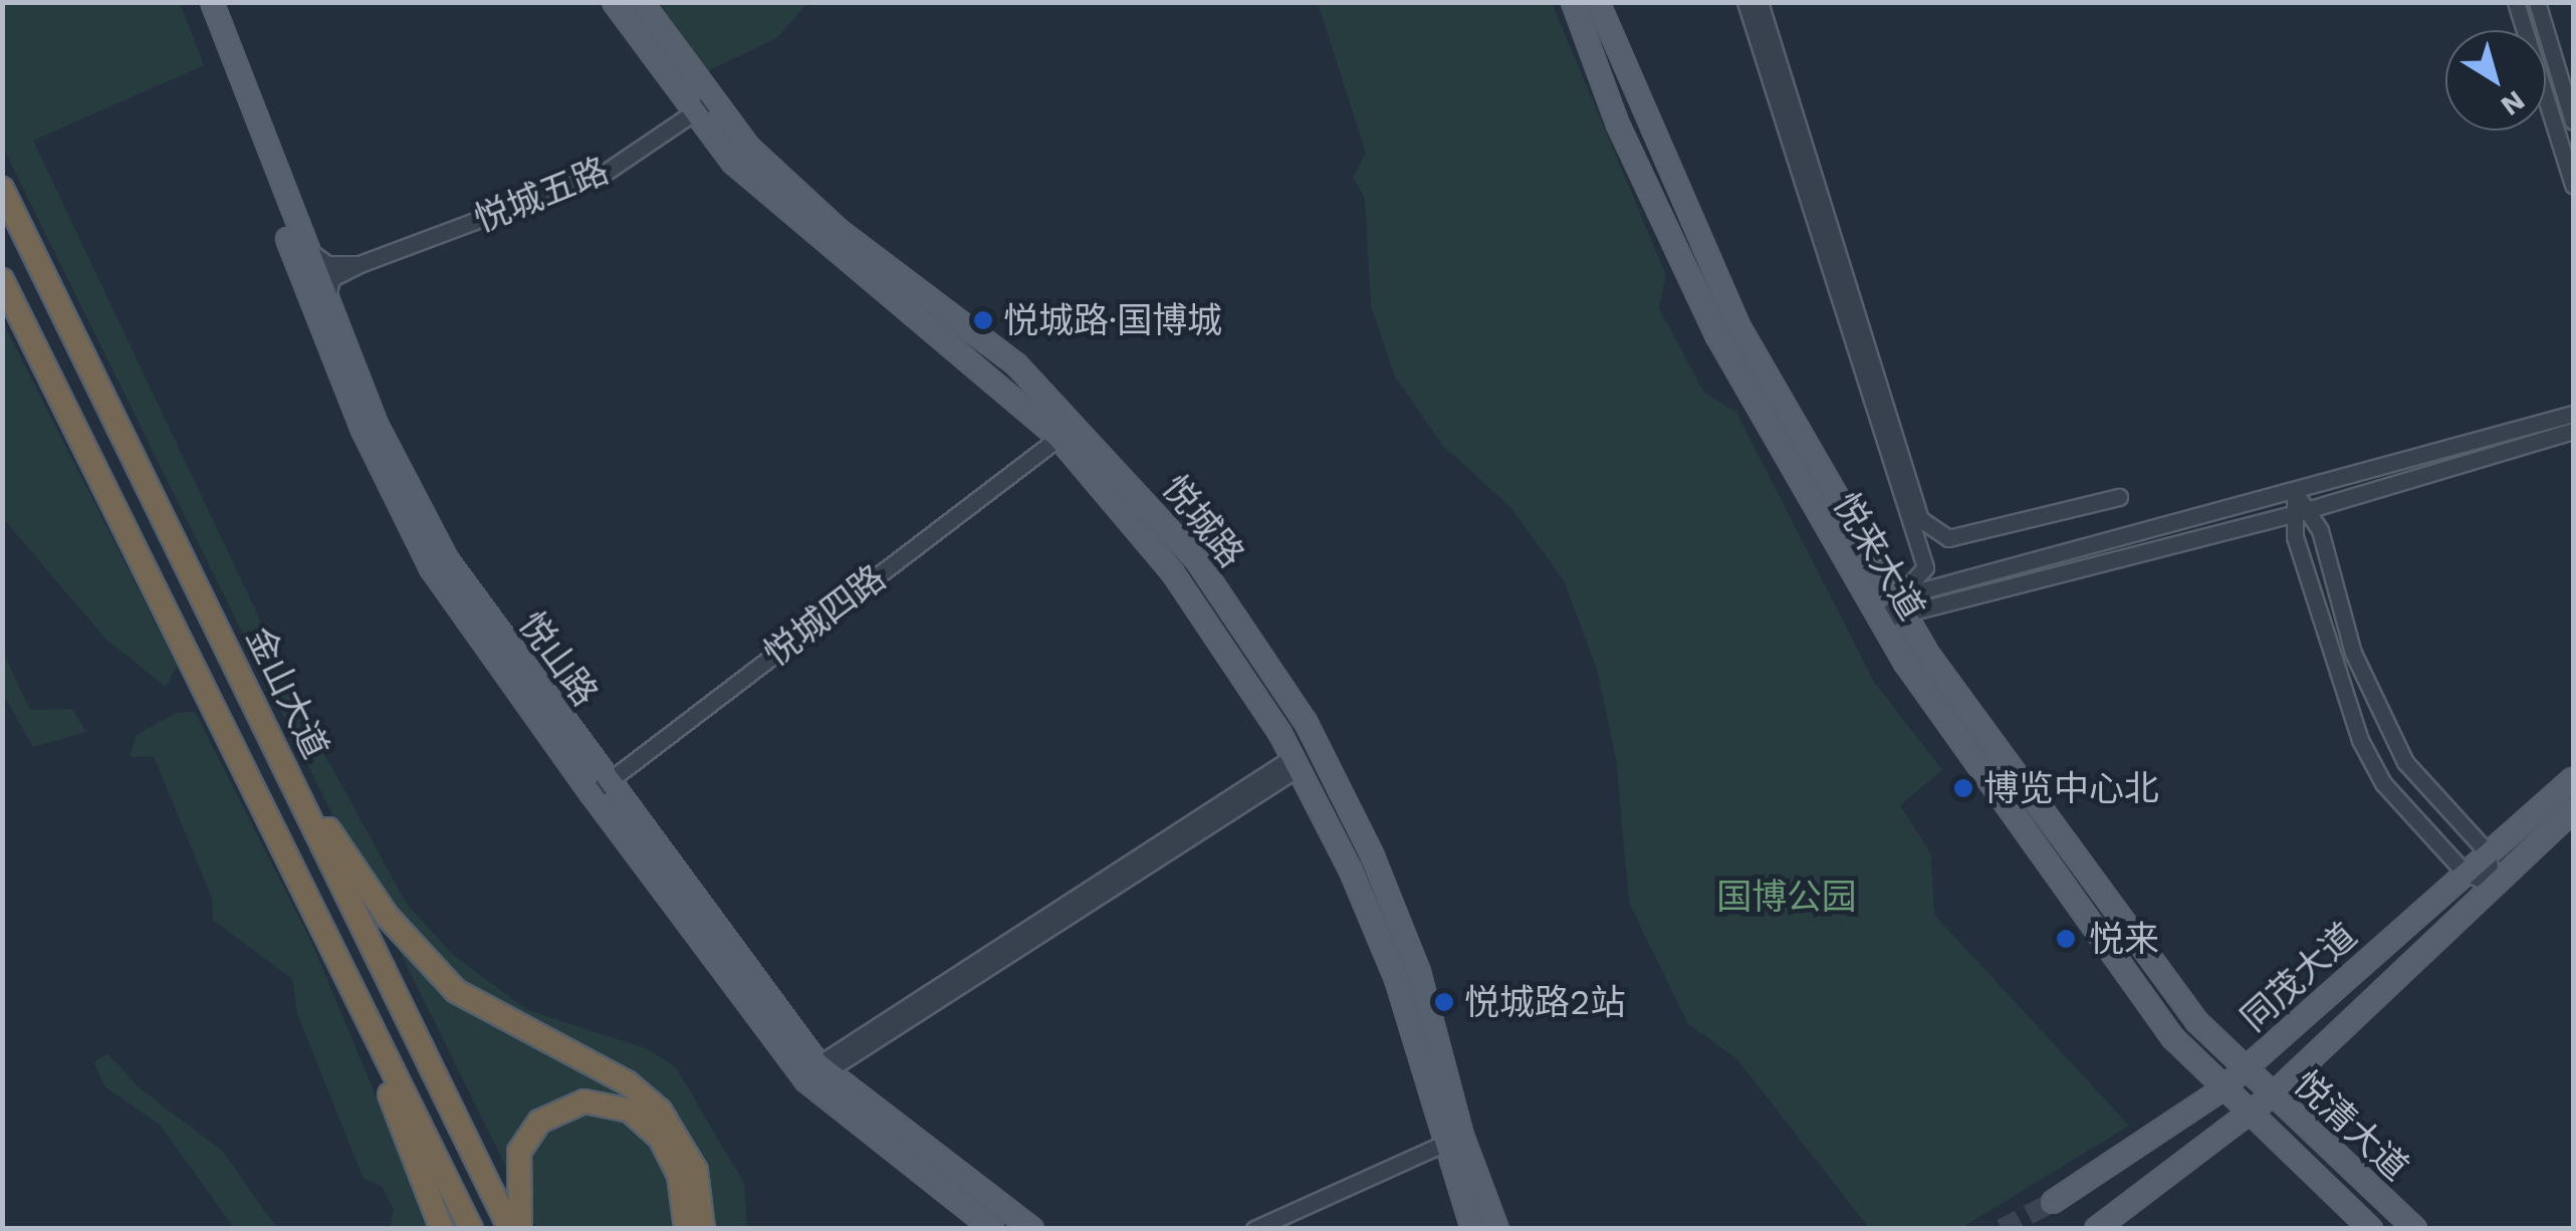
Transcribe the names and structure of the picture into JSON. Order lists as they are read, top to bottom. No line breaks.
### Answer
{"streets":{"highway":["金山大道"],"main road":["悦城路","悦来大道","悦山路","同茂大道","悦清大道"],"street":["悦城五路","悦城四路"]},"crossings":[["悦城五路","悦城路"],["悦城路","悦城四路"],["悦来大道","同茂大道"],["悦来大道","悦清大道"],["悦城四路","悦山路"],["同茂大道","悦清大道"]],"parks":["国博公园"],"places":["悦城路·国博城","博览中心北","悦来","悦城路2站"],"north":"bottom right"}
